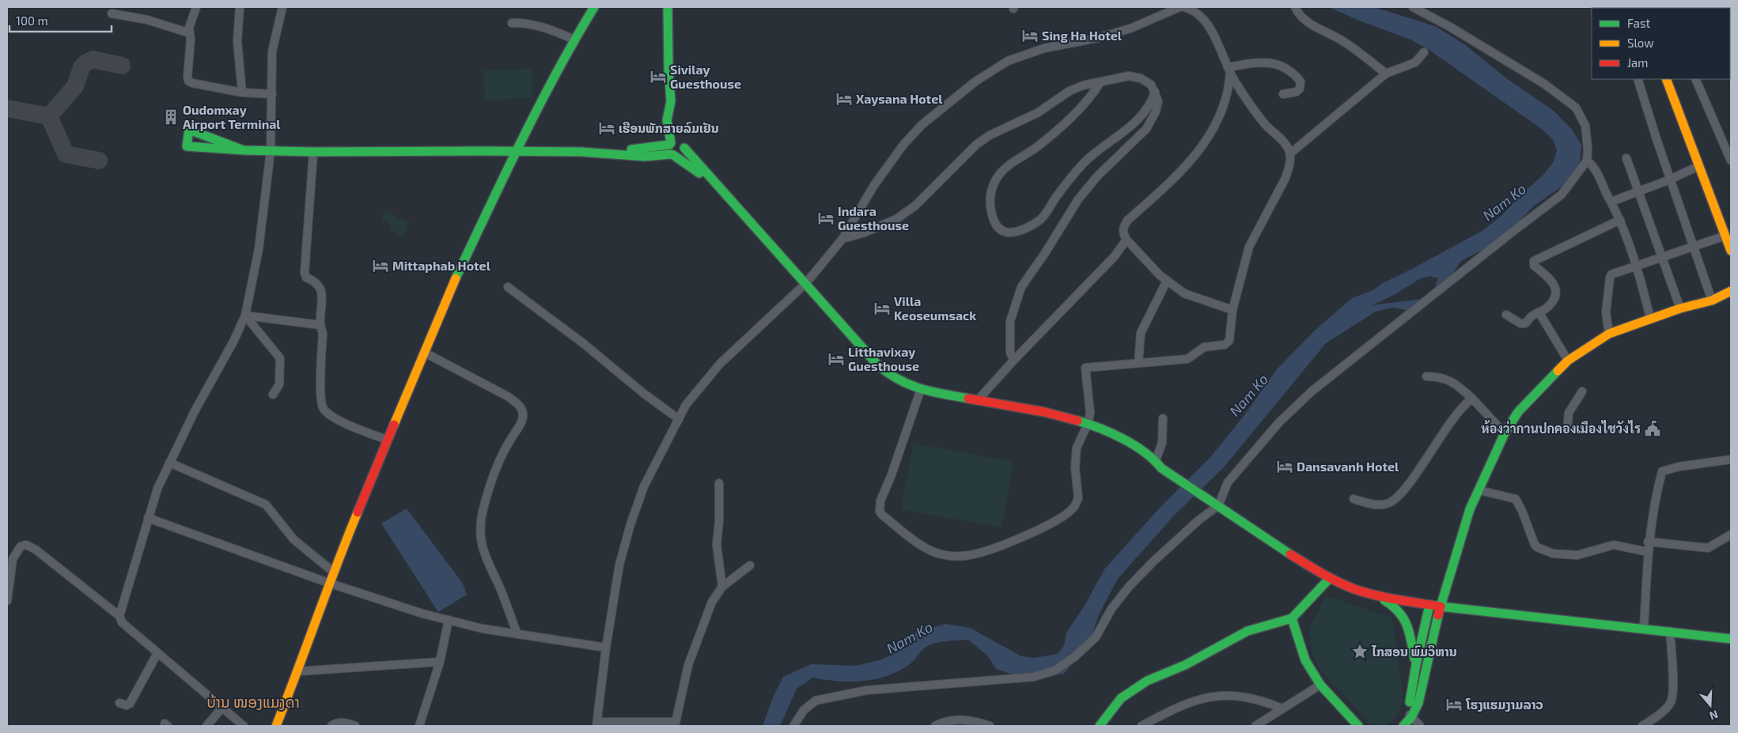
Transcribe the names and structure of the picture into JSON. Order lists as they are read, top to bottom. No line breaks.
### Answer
{"districts":["ບ້ານ ໜອງແມງດາ"],"water":["Nam Ko"],"places":{"hotel":["Sing Ha Hotel","Sivilay Guesthouse","Xaysana Hotel","ເຮືອນພັກສາຍລົມເຢັນ","Indara Guesthouse","Mittaphab Hotel","Villa Keoseumsack","Litthavixay Guesthouse","Dansavanh Hotel","ໂຮງແຮມງາມລາວ"],"building":["Oudomxay Airport Terminal"],"public building":["ห้องว่ากานปกคองเมืองไชวังไร"],"place":["ໄກສອນ ພົມວິຫານ"]},"legend":["Fast","Slow","Jam"],"scale_bar":"100 m","north":"bottom"}
